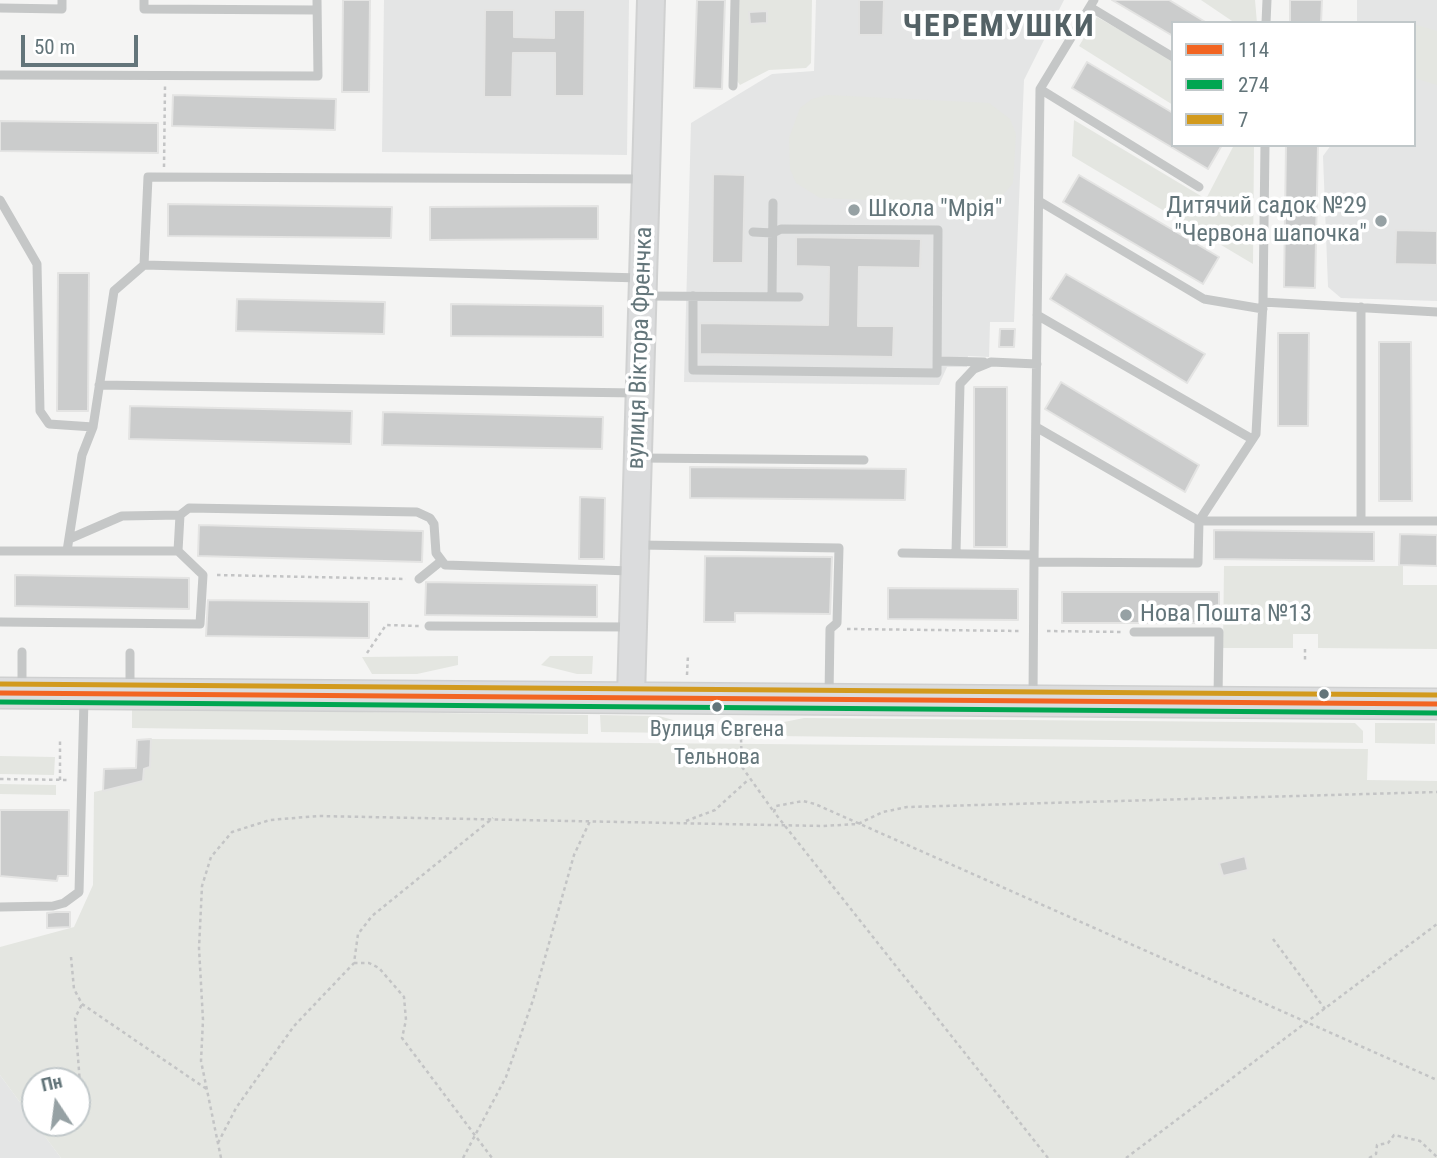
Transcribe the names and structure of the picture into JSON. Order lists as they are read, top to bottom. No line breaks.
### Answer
{"streets":{"street":["вулиця Віктора Френчка"]},"districts":["ЧЕРЕМУШКИ"],"places":["Школа \"Мрія\"","Дитячий садок №29 \"Червона шапочка\"","Нова Пошта №13","Вулиця Євгена Тельнова"],"lines":["transit line 7","transit line 114","transit line 274"],"legend":["114","274","7"],"scale_bar":"50 m","north":"top"}
